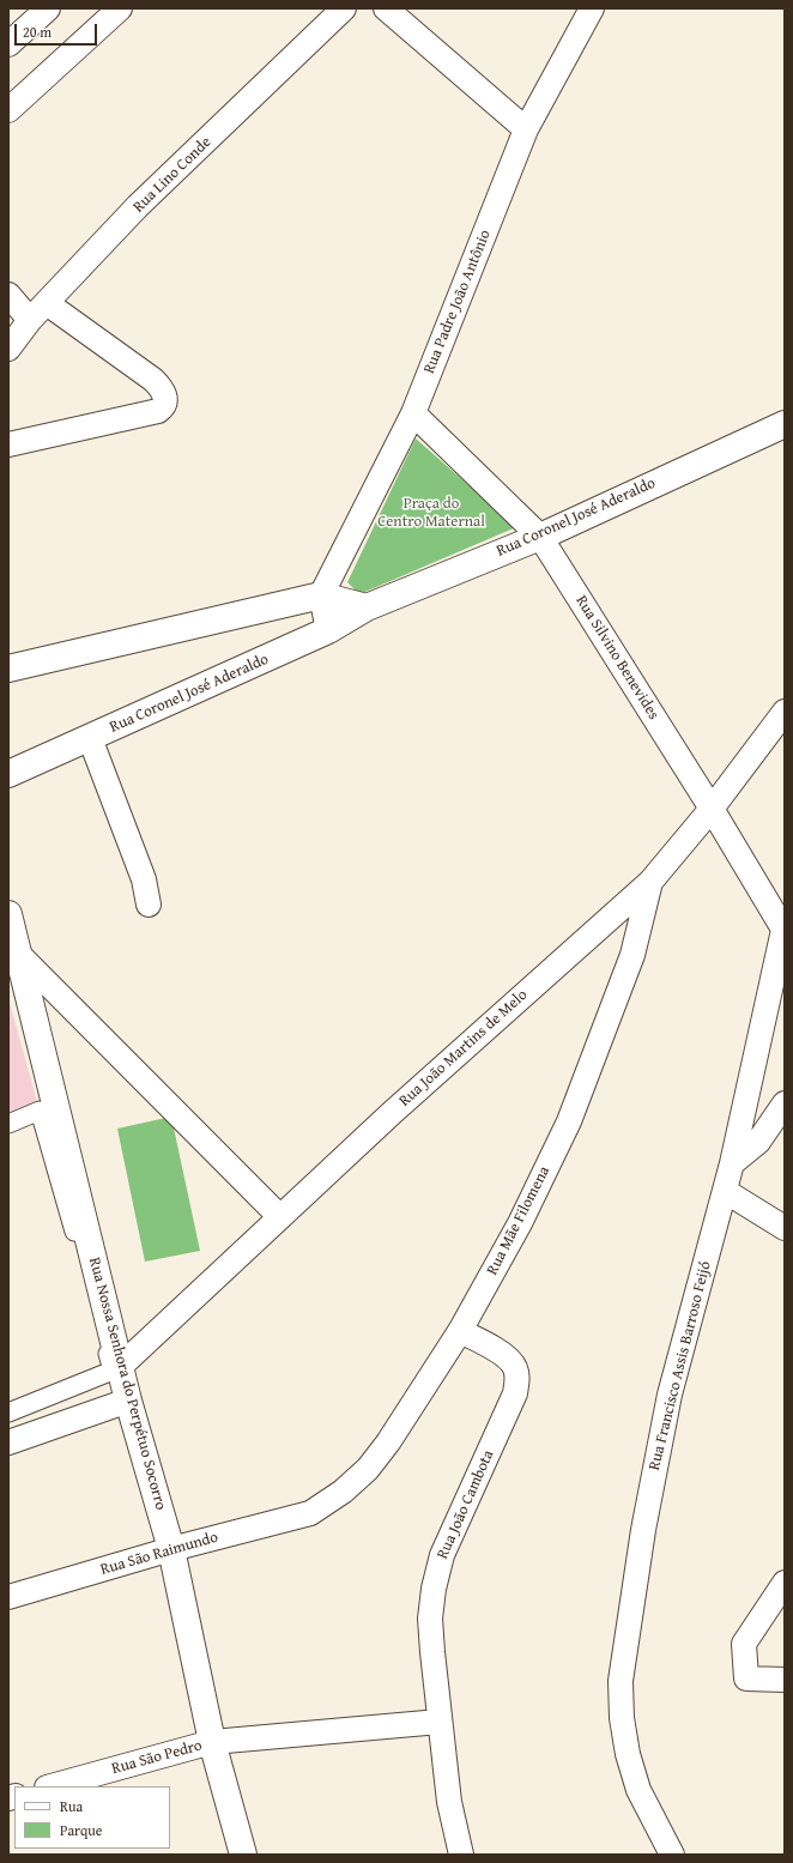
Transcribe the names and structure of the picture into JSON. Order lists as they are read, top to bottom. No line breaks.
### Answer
{"streets":{"main road":["Rua Coronel José Aderaldo","Rua Nossa Senhora do Perpétuo Socorro"],"street":["Rua Lino Conde","Rua Padre João Antônio","Rua Silvino Benevides","Rua João Martins de Melo","Rua Mãe Filomena","Rua Francisco Assis Barroso Feijó","Rua João Cambota","Rua São Raimundo","Rua São Pedro"]},"crossings":[["Rua Padre João Antônio","Rua Silvino Benevides"],["Rua Coronel José Aderaldo","Rua Silvino Benevides"],["Rua Silvino Benevides","Rua João Martins de Melo"],["Rua Silvino Benevides","Rua Francisco Assis Barroso Feijó"],["Rua João Martins de Melo","Rua Mãe Filomena"],["Rua João Martins de Melo","Rua Nossa Senhora do Perpétuo Socorro"],["Rua Mãe Filomena","Rua João Cambota"],["Rua Mãe Filomena","Rua São Raimundo"],["Rua Nossa Senhora do Perpétuo Socorro","Rua São Raimundo"],["Rua Nossa Senhora do Perpétuo Socorro","Rua São Pedro"],["Rua João Cambota","Rua São Pedro"]],"parks":["Praça do Centro Maternal"],"legend":["Rua","Parque"],"scale_bar":"20 m"}
